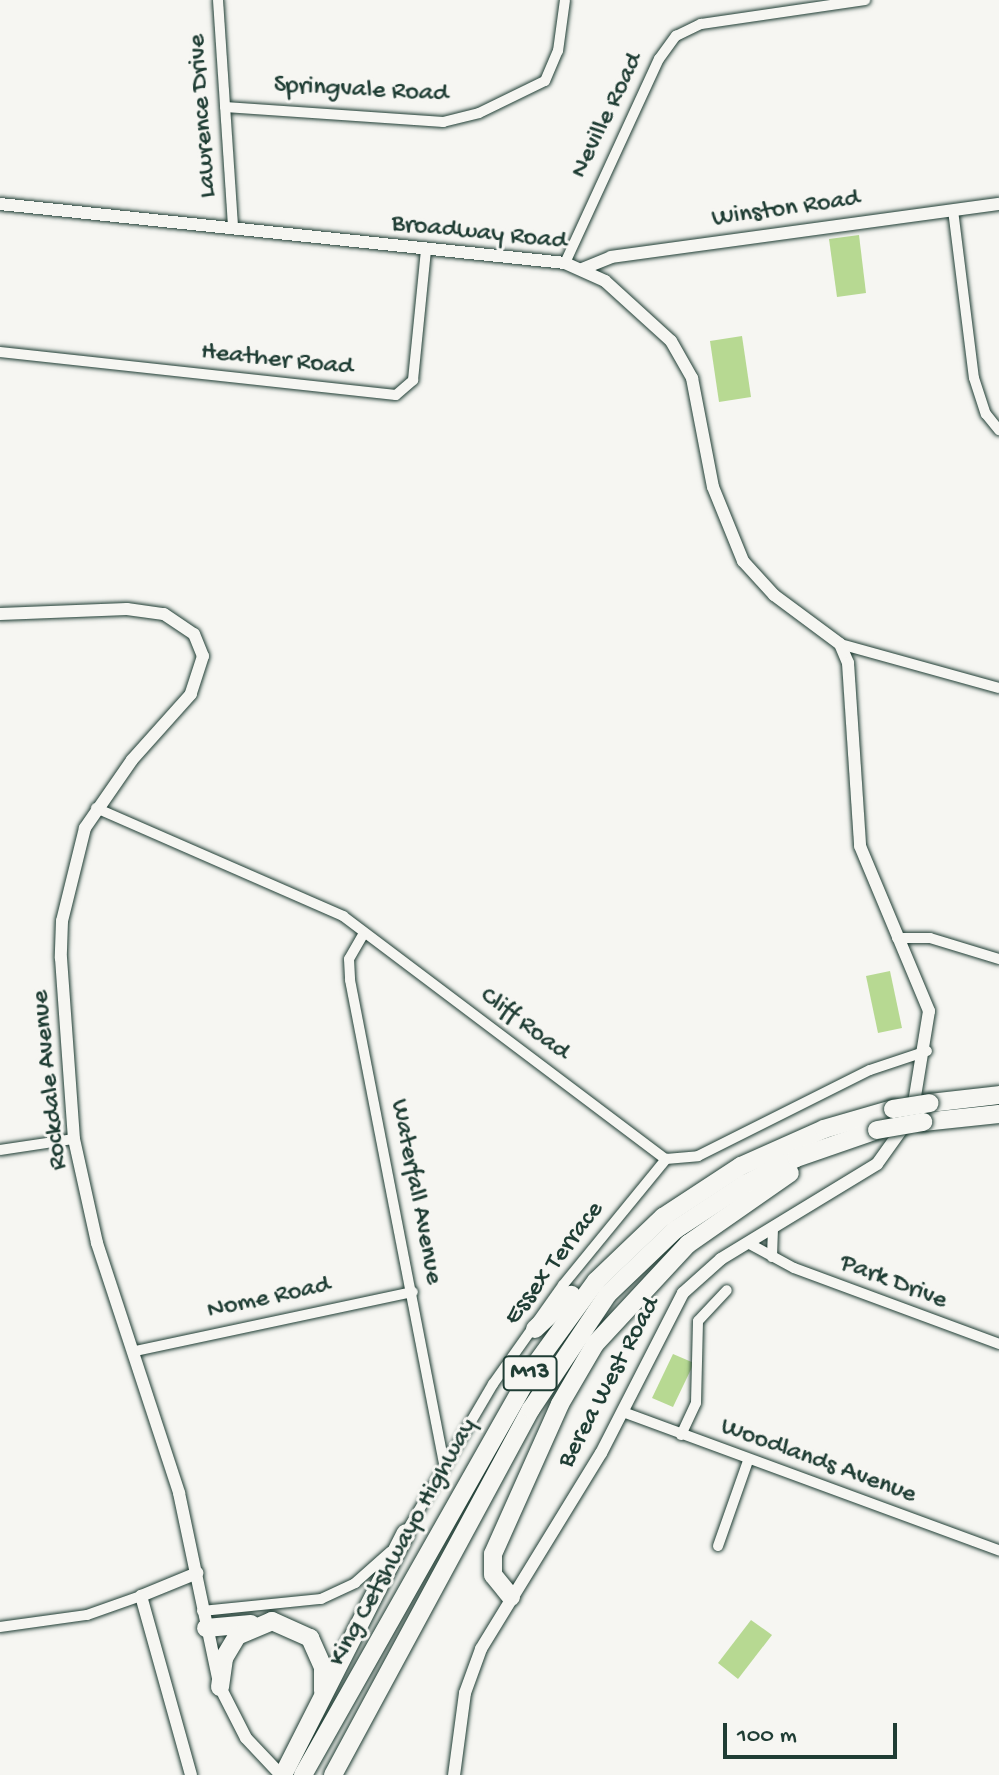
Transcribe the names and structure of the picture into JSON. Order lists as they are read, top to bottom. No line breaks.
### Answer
{"streets":{"highway":["M13","King Cetshwayo Highway"],"street":["Springvale Road","Lawrence Drive","Neville Road","Winston Road","Broadway Road","Heather Road","Cliff Road","Rockdale Avenue","Waterfall Avenue","Essex Terrace","Park Drive","Nome Road","Berea West Road","Woodlands Avenue"]},"crossings":[["Springvale Road","Lawrence Drive"],["Lawrence Drive","Broadway Road"],["Neville Road","Broadway Road"],["Winston Road","Broadway Road"],["Broadway Road","Heather Road"],["Cliff Road","Rockdale Avenue"],["Cliff Road","Waterfall Avenue"],["Cliff Road","Essex Terrace"],["Rockdale Avenue","Essex Terrace"],["Rockdale Avenue","Nome Road"],["Waterfall Avenue","Essex Terrace"],["Waterfall Avenue","Nome Road"],["Park Drive","Berea West Road"],["Berea West Road","Woodlands Avenue"]],"scale_bar":"100 m"}
